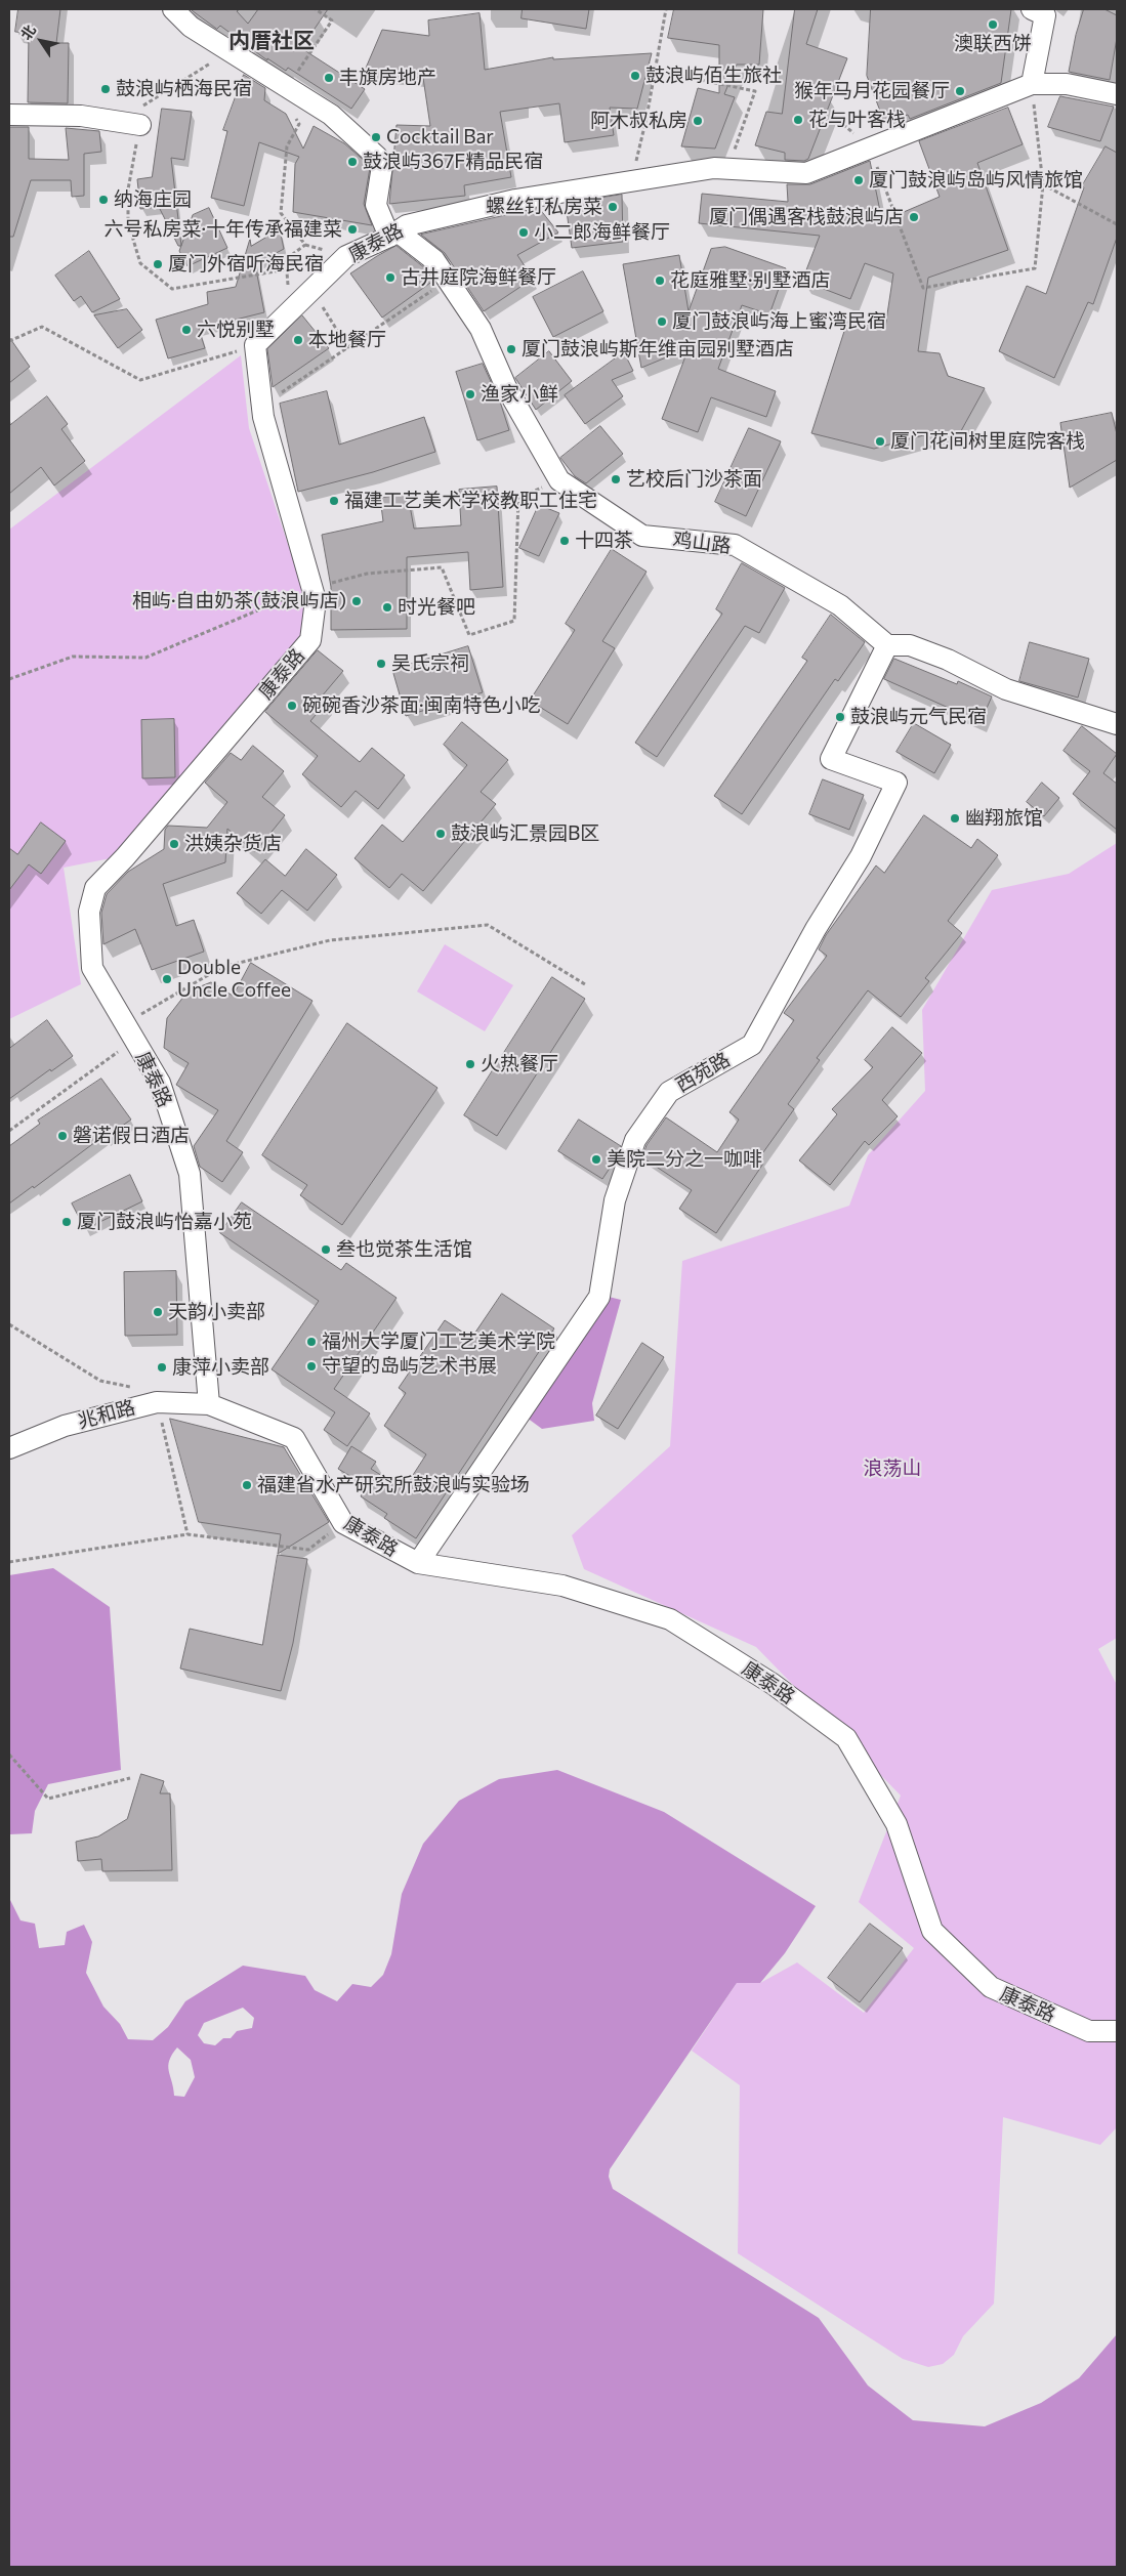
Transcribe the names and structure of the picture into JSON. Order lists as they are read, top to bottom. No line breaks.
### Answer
{"streets":{"street":["康泰路","鸡山路","西苑路","兆和路"]},"crossings":[["康泰路","鸡山路"],["康泰路","西苑路"],["康泰路","兆和路"],["鸡山路","西苑路"]],"districts":["内厝社区"],"parks":["浪荡山"],"places":["澳联西饼","鼓浪屿佰生旅社","丰旗房地产","鼓浪屿栖海民宿","猴年马月花园餐厅","花与叶客栈","阿木叔私房","Cocktail Bar","鼓浪屿367F精品民宿","厦门鼓浪屿岛屿风情旅馆","纳海庄园","螺丝钉私房菜","厦门偶遇客栈鼓浪屿店","六号私房菜·十年传承福建菜","小二郎海鲜餐厅","厦门外宿听海民宿","古井庭院海鲜餐厅","花庭雅墅·别墅酒店","厦门鼓浪屿海上蜜湾民宿","六悦别墅","本地餐厅","厦门鼓浪屿斯年维亩园别墅酒店","渔家小鲜","厦门花间树里庭院客栈","艺校后门沙茶面","福建工艺美术学校教职工住宅","十四茶","相屿·自由奶茶(鼓浪屿店)","时光餐吧","吴氏宗祠","碗碗香沙茶面·闽南特色小吃","鼓浪屿元气民宿","幽翔旅馆","鼓浪屿汇景园B区","洪姨杂货店","Double Uncle Coffee","火热餐厅","磐诺假日酒店","美院二分之一咖啡","厦门鼓浪屿怡嘉小苑","叁也觉茶生活馆","天韵小卖部","福州大学厦门工艺美术学院","守望的岛屿艺术书展","康萍小卖部","福建省水产研究所鼓浪屿实验场"],"north":"top left"}
